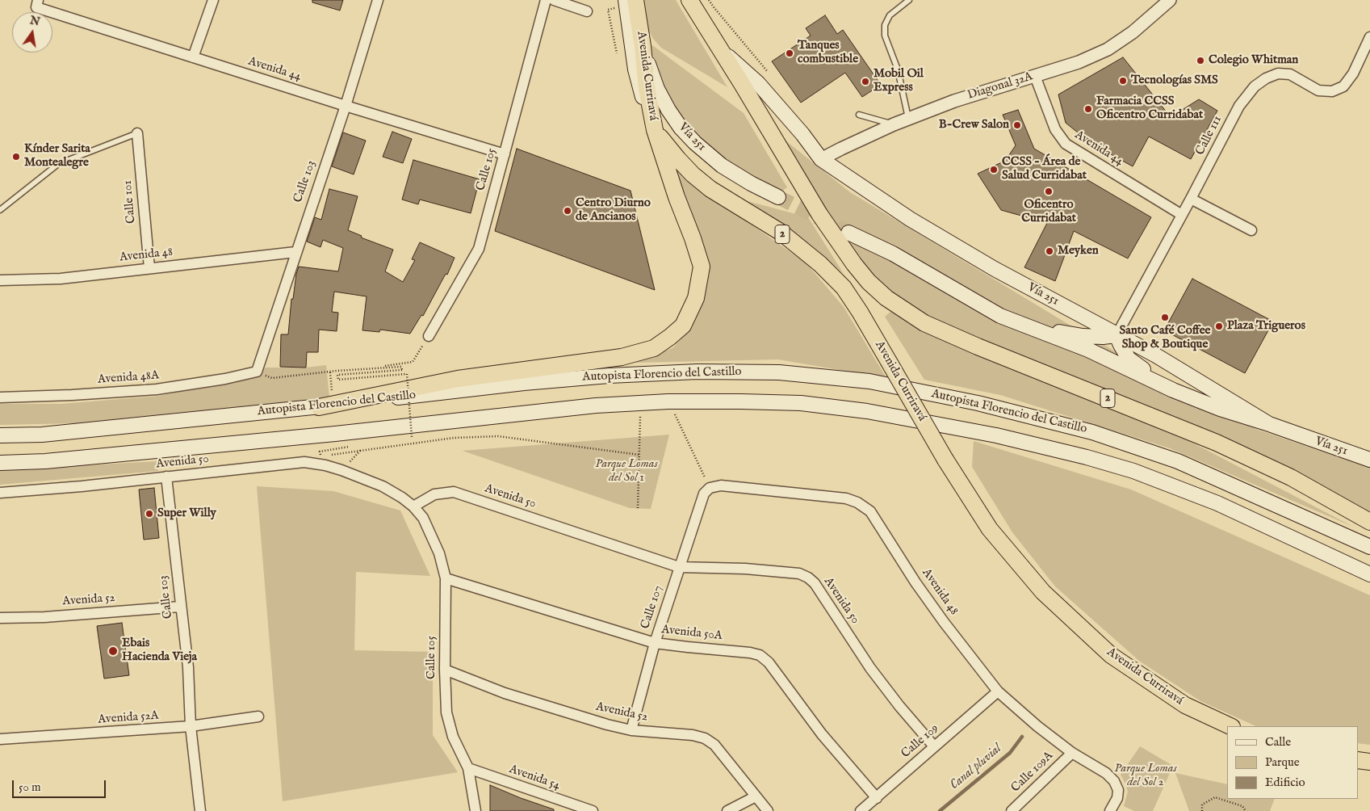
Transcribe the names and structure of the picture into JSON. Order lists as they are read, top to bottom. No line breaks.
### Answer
{"streets":{"highway":["Avenida Curriravá","2"],"main road":["Vía 251","Autopista Florencio del Castillo"],"street":["Avenida 44","Diagonal 32A","Calle 111","Calle 105","Calle 103","Calle 101","Avenida 48","Avenida 48A","Avenida 50","Avenida 52","Calle 107","Avenida 50A","Avenida 52A","Calle 109","Calle 109A","Avenida 54"]},"crossings":[["Avenida 44","Diagonal 32A"],["Avenida 44","Calle 111"],["Avenida 44","Calle 105"],["Avenida 44","Calle 103"],["Avenida Curriravá","Vía 251"],["Diagonal 32A","Vía 251"],["Calle 111","Vía 251"],["Vía 251","2"],["Calle 105","Avenida 50"],["Calle 105","Avenida 52"],["Calle 105","Avenida 50A"],["Calle 105","Avenida 54"],["Calle 103","Avenida 48"],["Calle 103","Avenida 48A"],["Calle 103","Avenida 50"],["Calle 103","Avenida 52"],["Calle 103","Avenida 52A"],["Calle 101","Avenida 48"],["Avenida 48","Calle 107"],["Avenida 48","Calle 109"],["Avenida 48","Calle 109A"],["Avenida 50","Calle 107"],["Avenida 50","Calle 109"],["Avenida 52","Calle 107"],["Calle 107","Avenida 50A"],["Avenida 50A","Calle 109"]],"water":["Canal pluvial"],"parks":["Parque Lomas del Sol 1","Parque Lomas del Sol 2"],"places":["Tanques combustible","Colegio Whitman","Tecnologías SMS","Mobil Oil Express","Farmacia CCSS Oficentro Curridabat","B-Crew Salon","Kínder Sarita Montealegre","CCSS - Área de Salud Curridabat","Oficentro Curridabat","Centro Diurno de Ancianos","Meyken","Santo Café Coffee Shop & Boutique","Plaza Trigueros","Super Willy","Ebais Hacienda Vieja"],"legend":["Calle","Parque","Edificio"],"scale_bar":"50 m","north":"top"}
